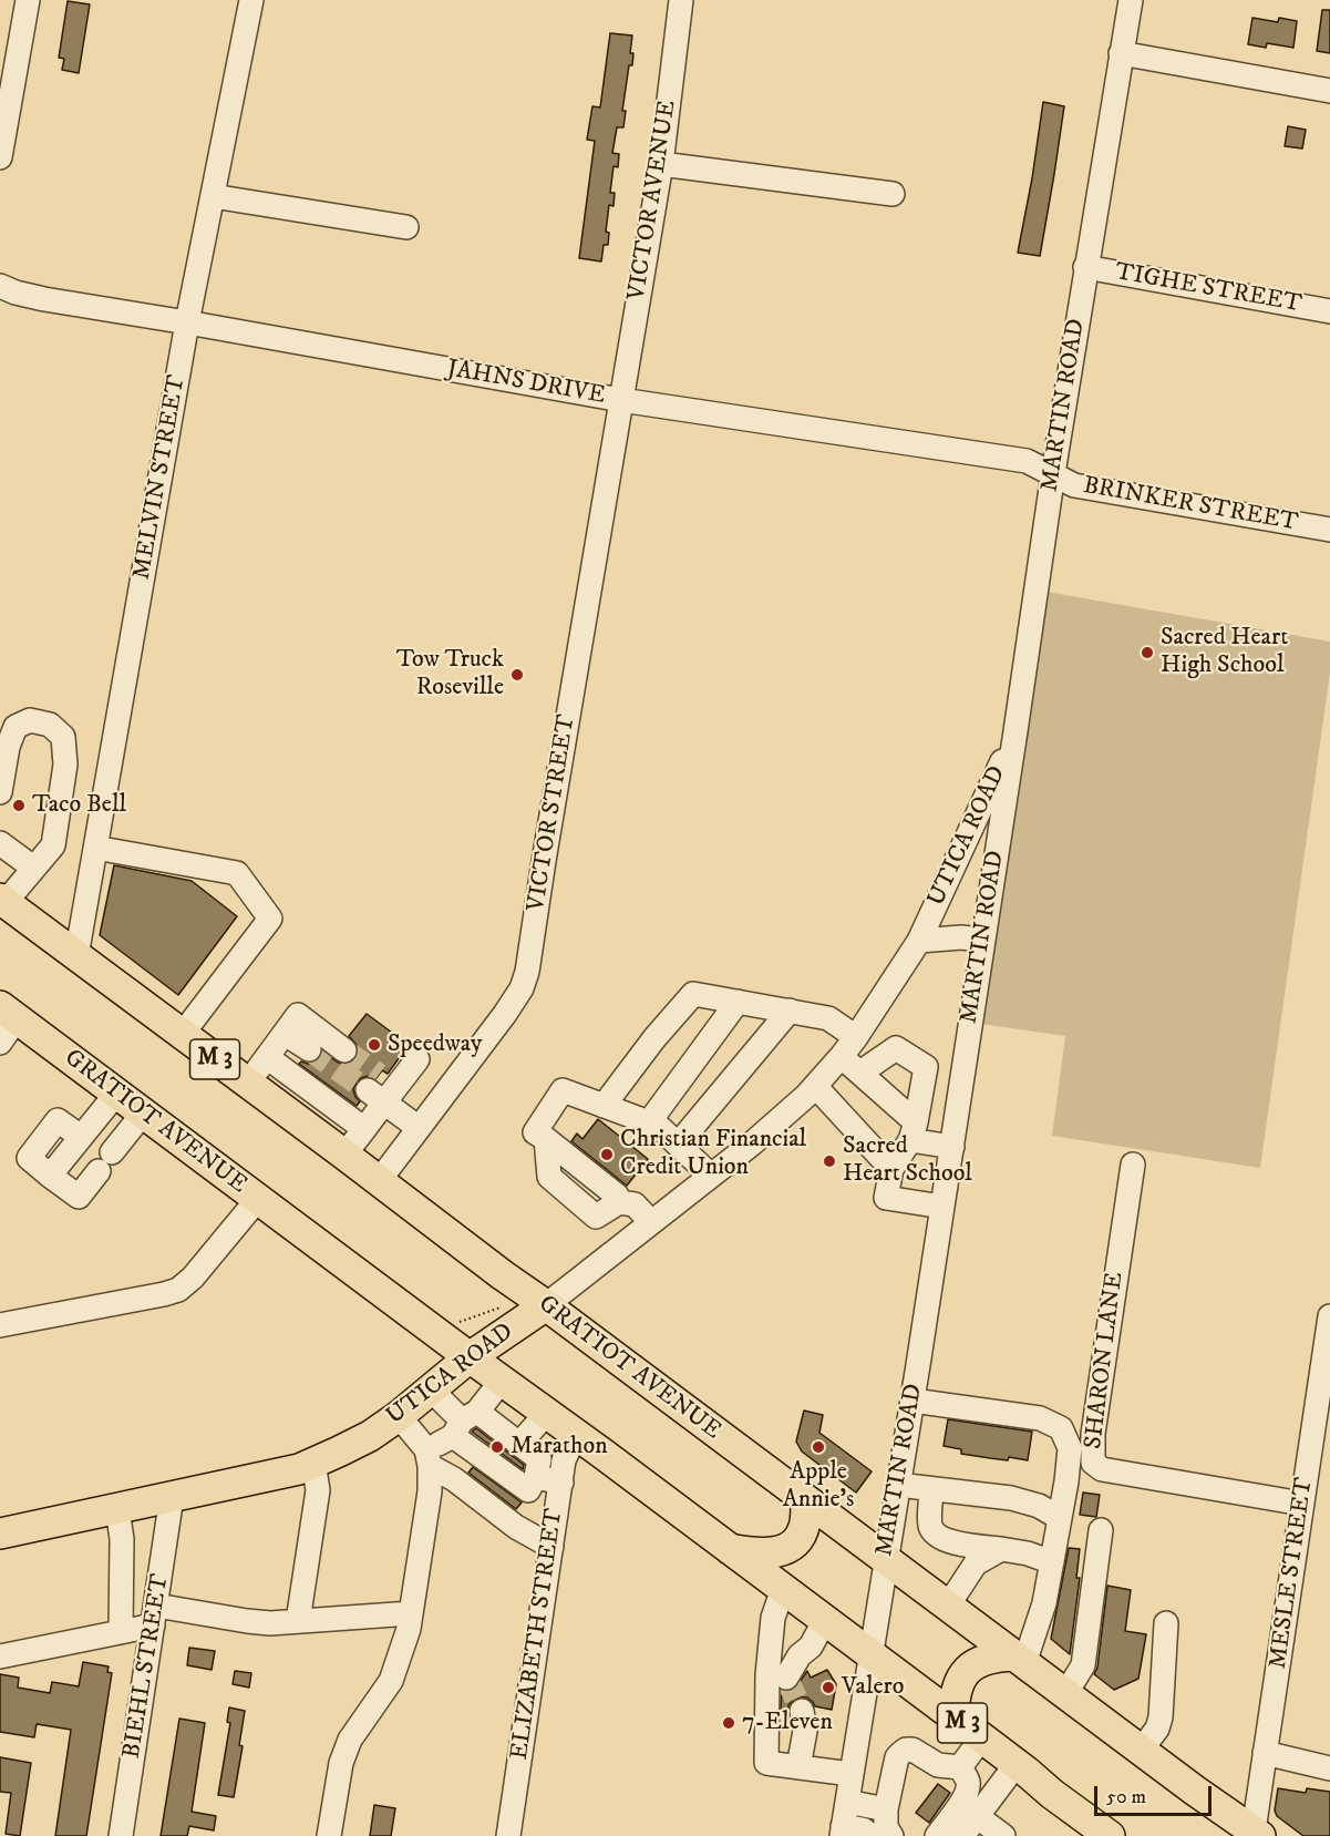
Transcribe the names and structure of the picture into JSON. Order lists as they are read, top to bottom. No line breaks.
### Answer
{"streets":{"main road":["UTICA ROAD","M 3","GRATIOT AVENUE"],"street":["VICTOR AVENUE","TIGHE STREET","JAHNS DRIVE","MARTIN ROAD","MELVIN STREET","BRINKER STREET","VICTOR STREET","SHARON LANE","MESLE STREET","ELIZABETH STREET","BIEHL STREET"]},"crossings":[["VICTOR AVENUE","JAHNS DRIVE"],["VICTOR AVENUE","VICTOR STREET"],["TIGHE STREET","MARTIN ROAD"],["JAHNS DRIVE","MARTIN ROAD"],["JAHNS DRIVE","MELVIN STREET"],["JAHNS DRIVE","BRINKER STREET"],["JAHNS DRIVE","VICTOR STREET"],["MARTIN ROAD","BRINKER STREET"],["MARTIN ROAD","UTICA ROAD"],["MARTIN ROAD","GRATIOT AVENUE"],["MELVIN STREET","GRATIOT AVENUE"],["VICTOR STREET","GRATIOT AVENUE"],["UTICA ROAD","GRATIOT AVENUE"],["UTICA ROAD","BIEHL STREET"],["GRATIOT AVENUE","MESLE STREET"],["GRATIOT AVENUE","ELIZABETH STREET"],["SHARON LANE","MESLE STREET"]],"places":["Sacred Heart High School","Tow Truck Roseville","Taco Bell","Speedway","Christian Financial Credit Union","Sacred Heart School","Marathon","Apple Annie's","Valero","7-Eleven"],"scale_bar":"50 m"}
